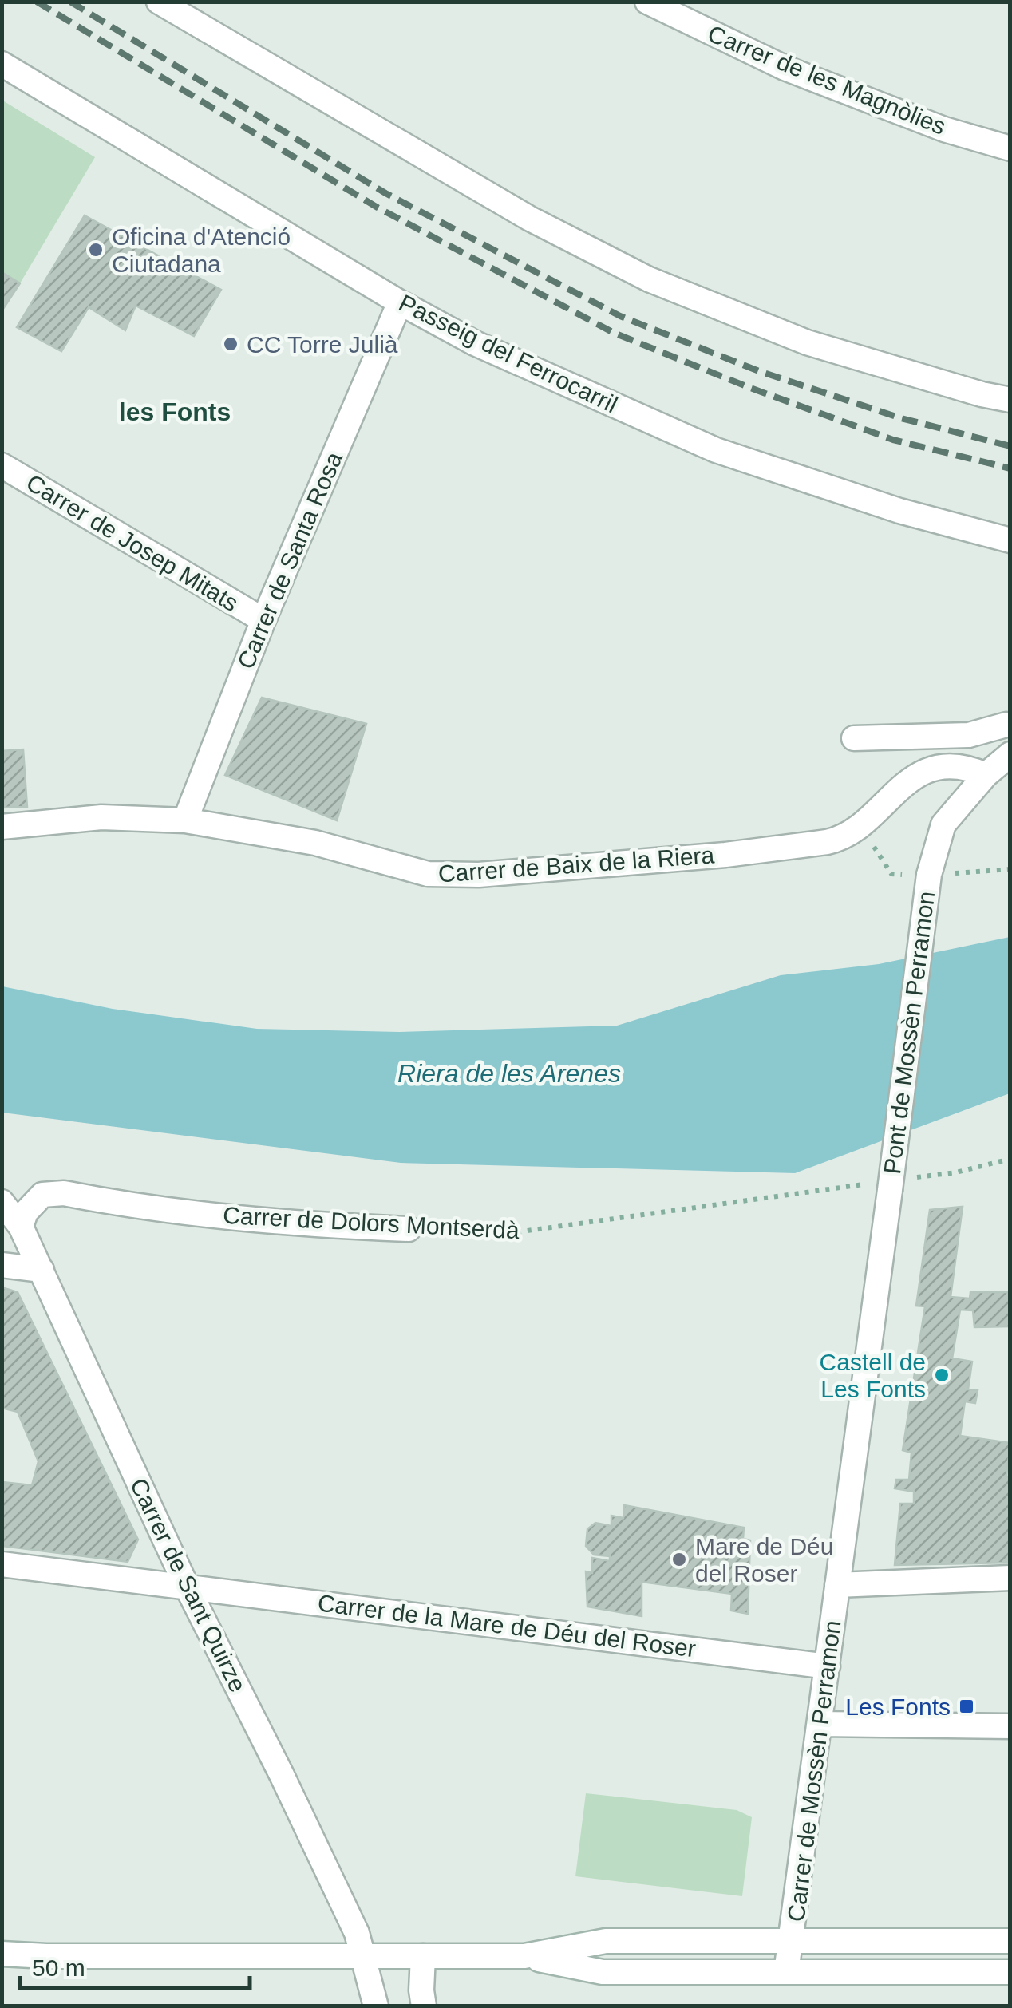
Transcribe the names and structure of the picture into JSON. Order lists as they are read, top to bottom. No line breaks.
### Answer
{"streets":{"street":["Carrer de les Magnòlies","Passeig del Ferrocarril","Carrer de Josep Mitats","Carrer de Santa Rosa","Carrer de Baix de la Riera","Pont de Mossèn Perramon","Carrer de Dolors Montserdà","Carrer de Sant Quirze","Carrer de la Mare de Déu del Roser","Carrer de Mossèn Perramon"]},"crossings":[["Passeig del Ferrocarril","Carrer de Santa Rosa"],["Carrer de Josep Mitats","Carrer de Santa Rosa"],["Carrer de Santa Rosa","Carrer de Baix de la Riera"],["Pont de Mossèn Perramon","Carrer de Mossèn Perramon"],["Carrer de Dolors Montserdà","Carrer de Sant Quirze"],["Carrer de Sant Quirze","Carrer de la Mare de Déu del Roser"],["Carrer de la Mare de Déu del Roser","Carrer de Mossèn Perramon"]],"districts":["les Fonts"],"water":["Riera de les Arenes"],"places":{"other":["Oficina d'Atenció Ciutadana","CC Torre Julià","Castell de Les Fonts","Mare de Déu del Roser"],"transit":["Les Fonts"]},"scale_bar":"50 m"}
